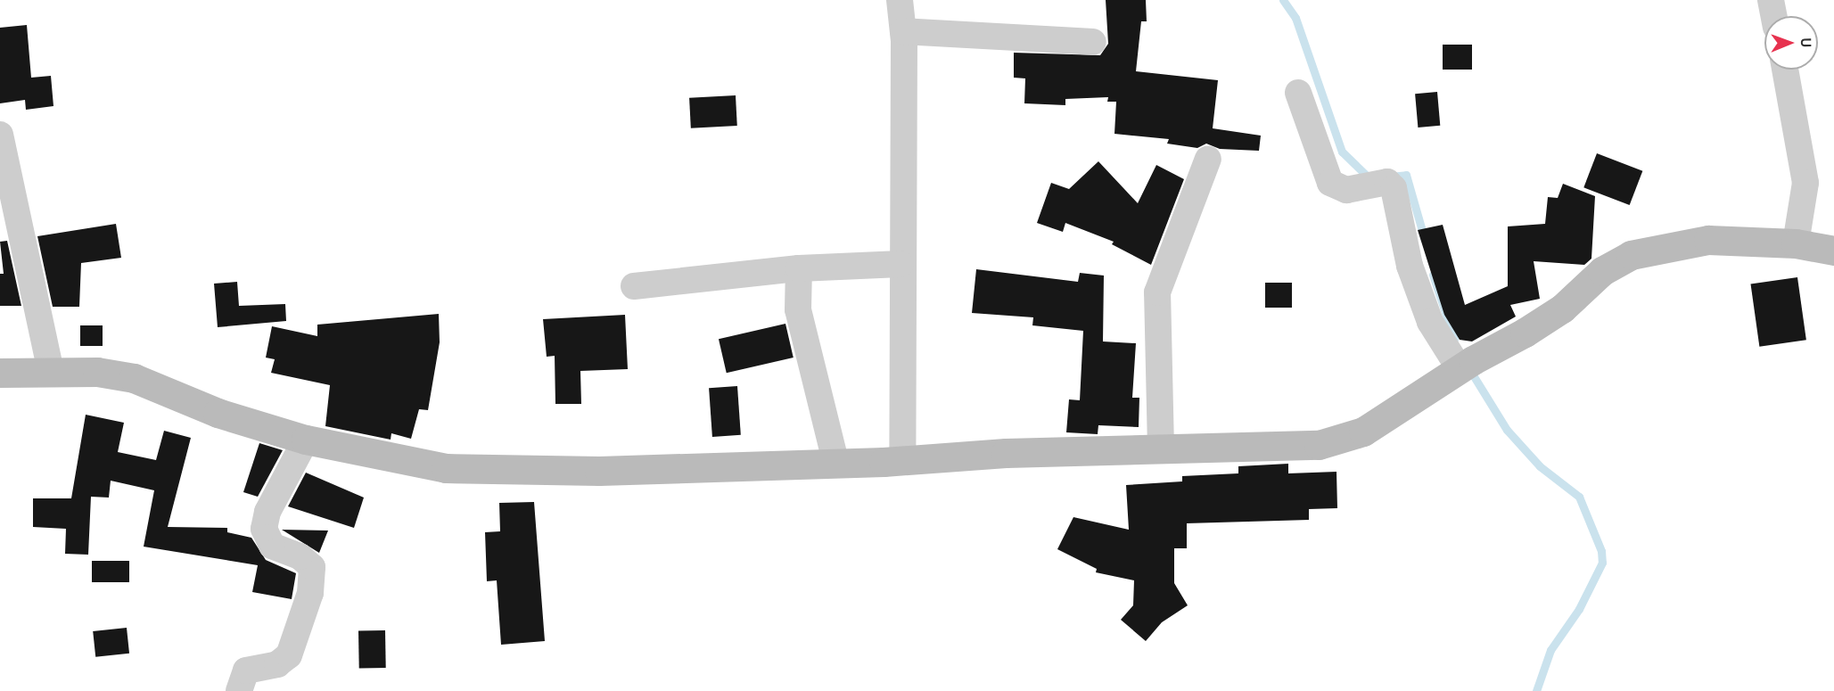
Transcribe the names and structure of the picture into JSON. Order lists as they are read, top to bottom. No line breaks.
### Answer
{"north":"right"}
